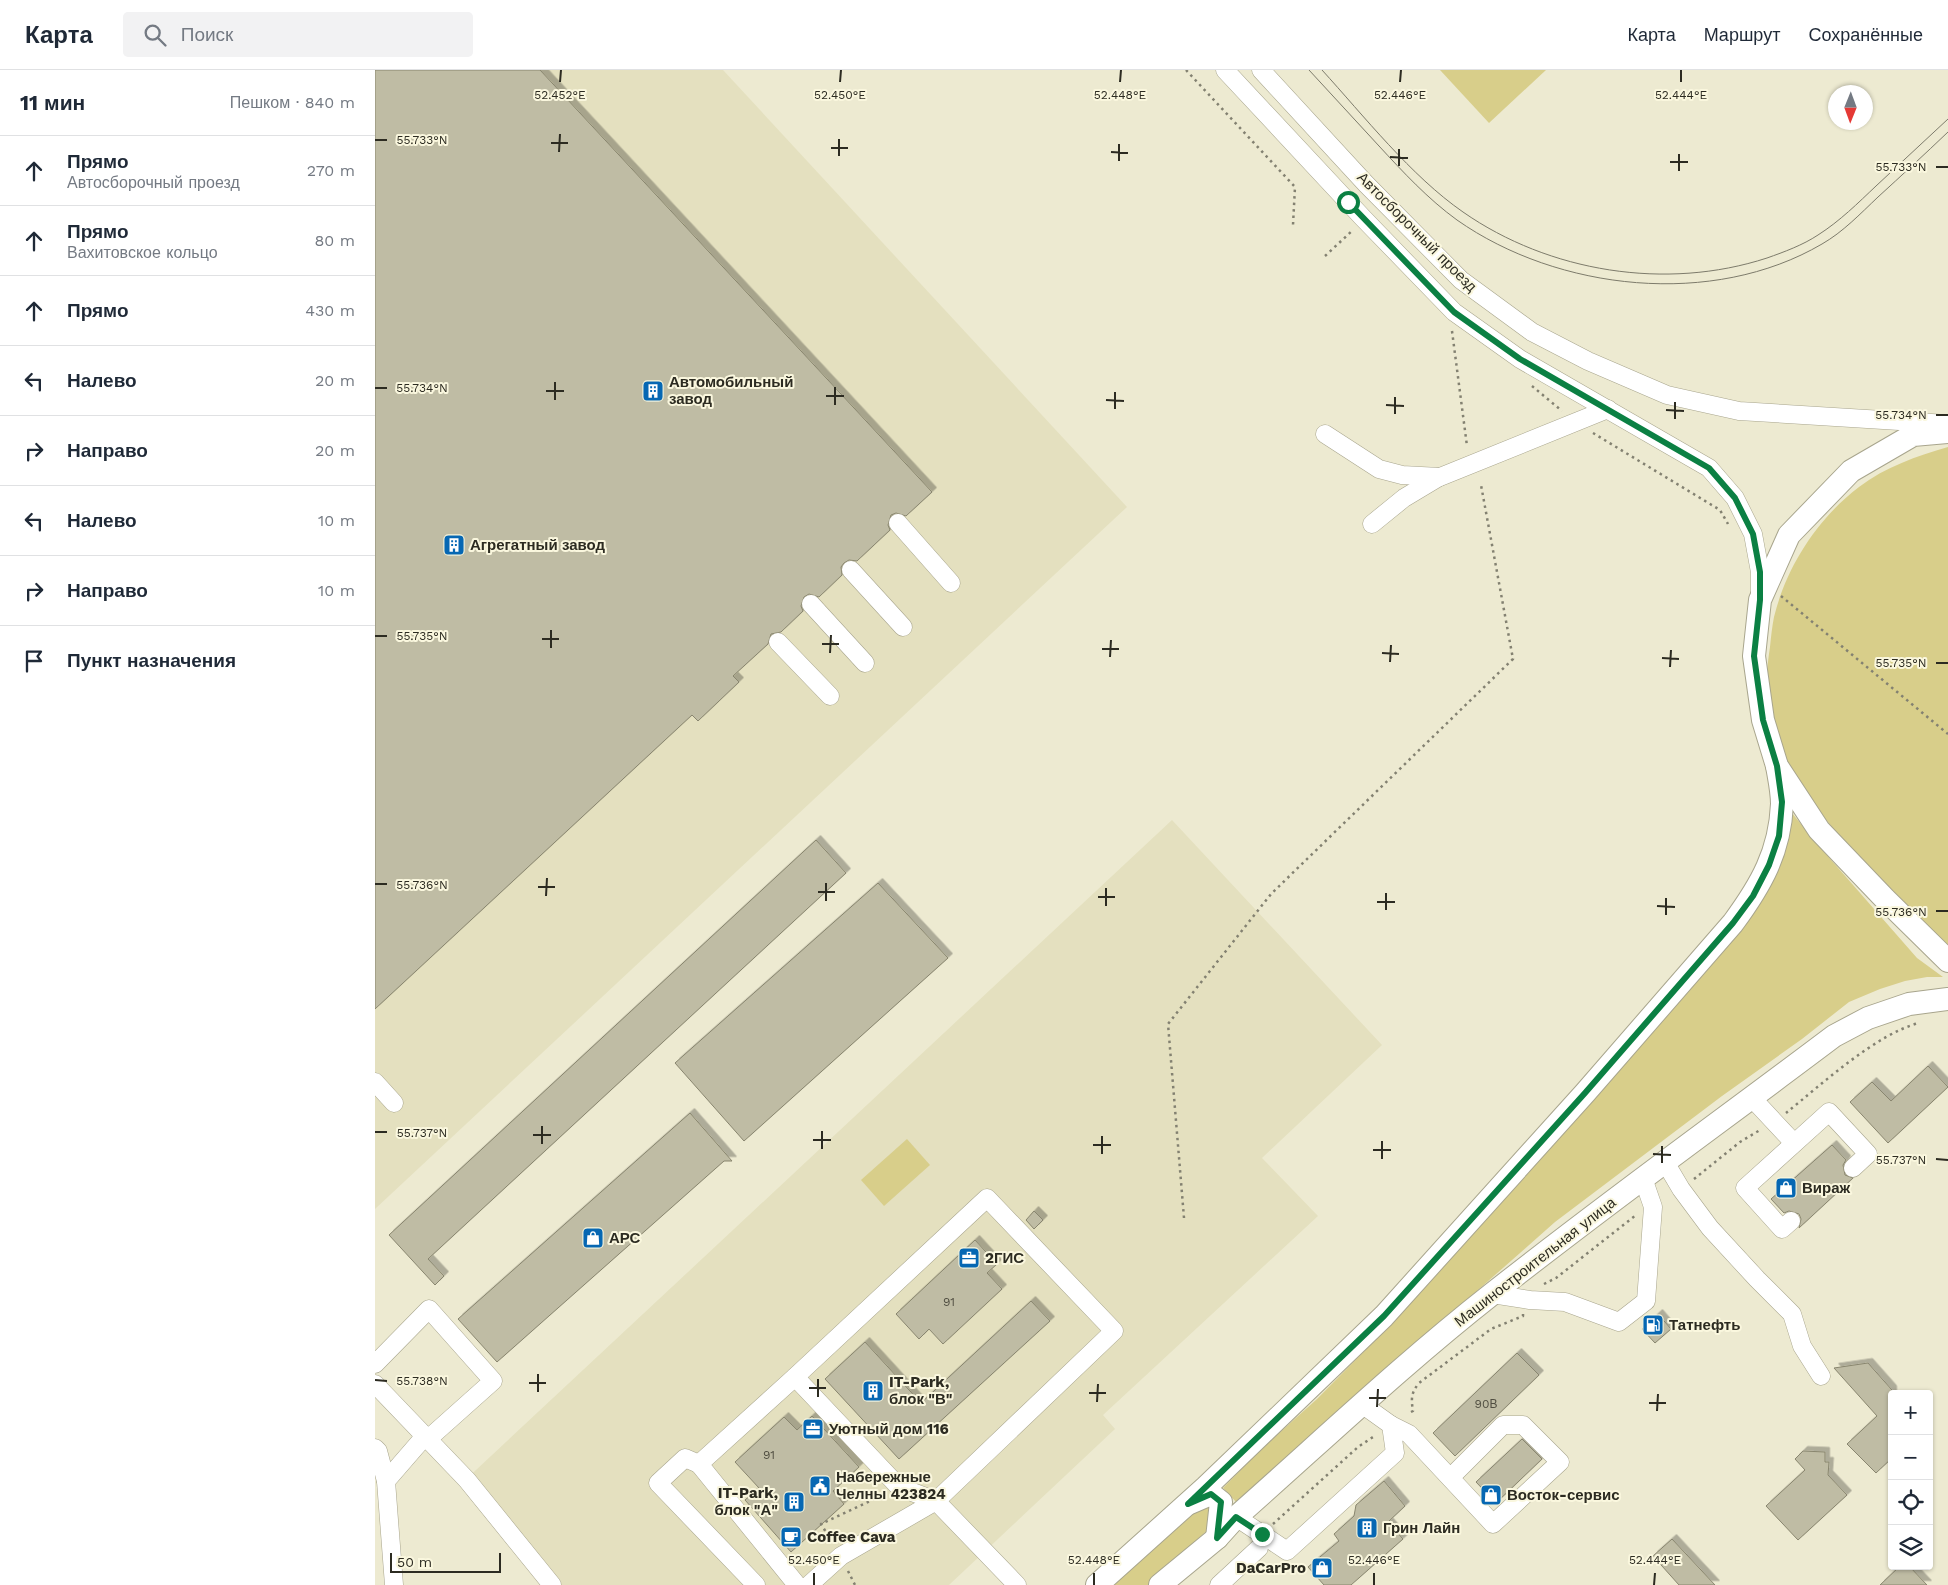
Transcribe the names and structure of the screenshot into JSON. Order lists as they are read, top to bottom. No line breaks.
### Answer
{"streets":{"main road":["Машиностроительная улица"],"street":["Автосборочный проезд"]},"places":{"building":["Автомобильный завод","Агрегатный завод","IT-Park, блок \"В\"","IT-Park, блок \"А\"","Грин Лайн"],"shop":["Вираж","АРС","Восток-сервис","DaCarPro"],"office":["2ГИС","Уютный дом 116"],"fuel station":["Татнефть"],"public building":["Набережные Челны 423824"],"cafe":["Coffee Cava"]},"house_numbers":["91","90В","91"],"scale_bar":"50 m","north":"bottom","page":{"header":"Карта","search":"Поиск","nav":["Карта","Маршрут","Сохранённые"],"heading":["11 мин","Пешком · 840 m"],"list":[["Прямо","Автосборочный проезд","270 m"],["Прямо","Вахитовское кольцо","80 m"],["Прямо","430 m"],["Налево","20 m"],["Направо","20 m"],["Налево","10 m"],["Направо","10 m"],"Пункт назначения"],"map_buttons":["+","−"],"scale":"50 m"},"coordinates":["52.452°E","52.450°E","52.448°E","52.446°E","52.444°E","55.733°N","55.734°N","55.735°N","55.736°N","55.737°N","55.738°N"]}
